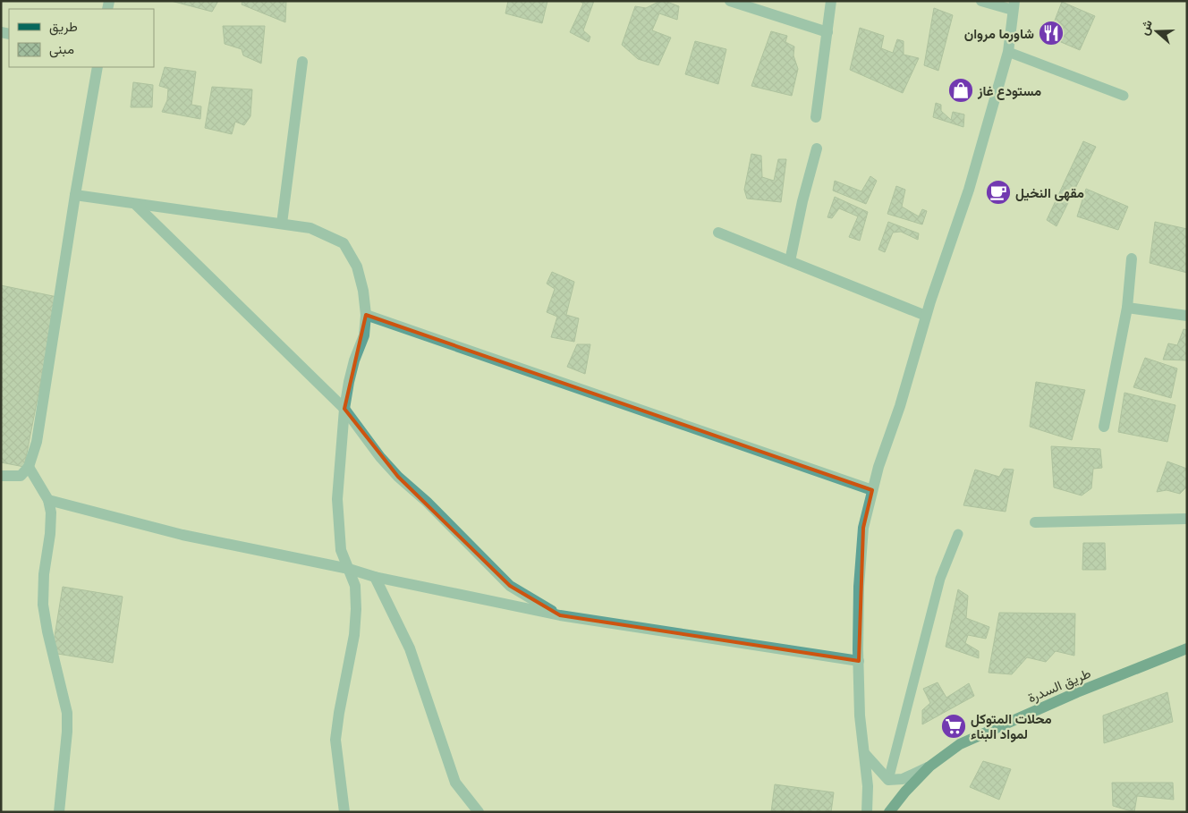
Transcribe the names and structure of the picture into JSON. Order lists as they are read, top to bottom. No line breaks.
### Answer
{"streets":{"main road":["طريق السدرة"]},"places":{"restaurant":["شاورما مروان"],"shop":["مستودع غاز"],"cafe":["مقهى النخيل"],"supermarket":["محلات المتوكل لمواد البناء"]},"legend":["طريق","مبنى"],"north":"left"}
